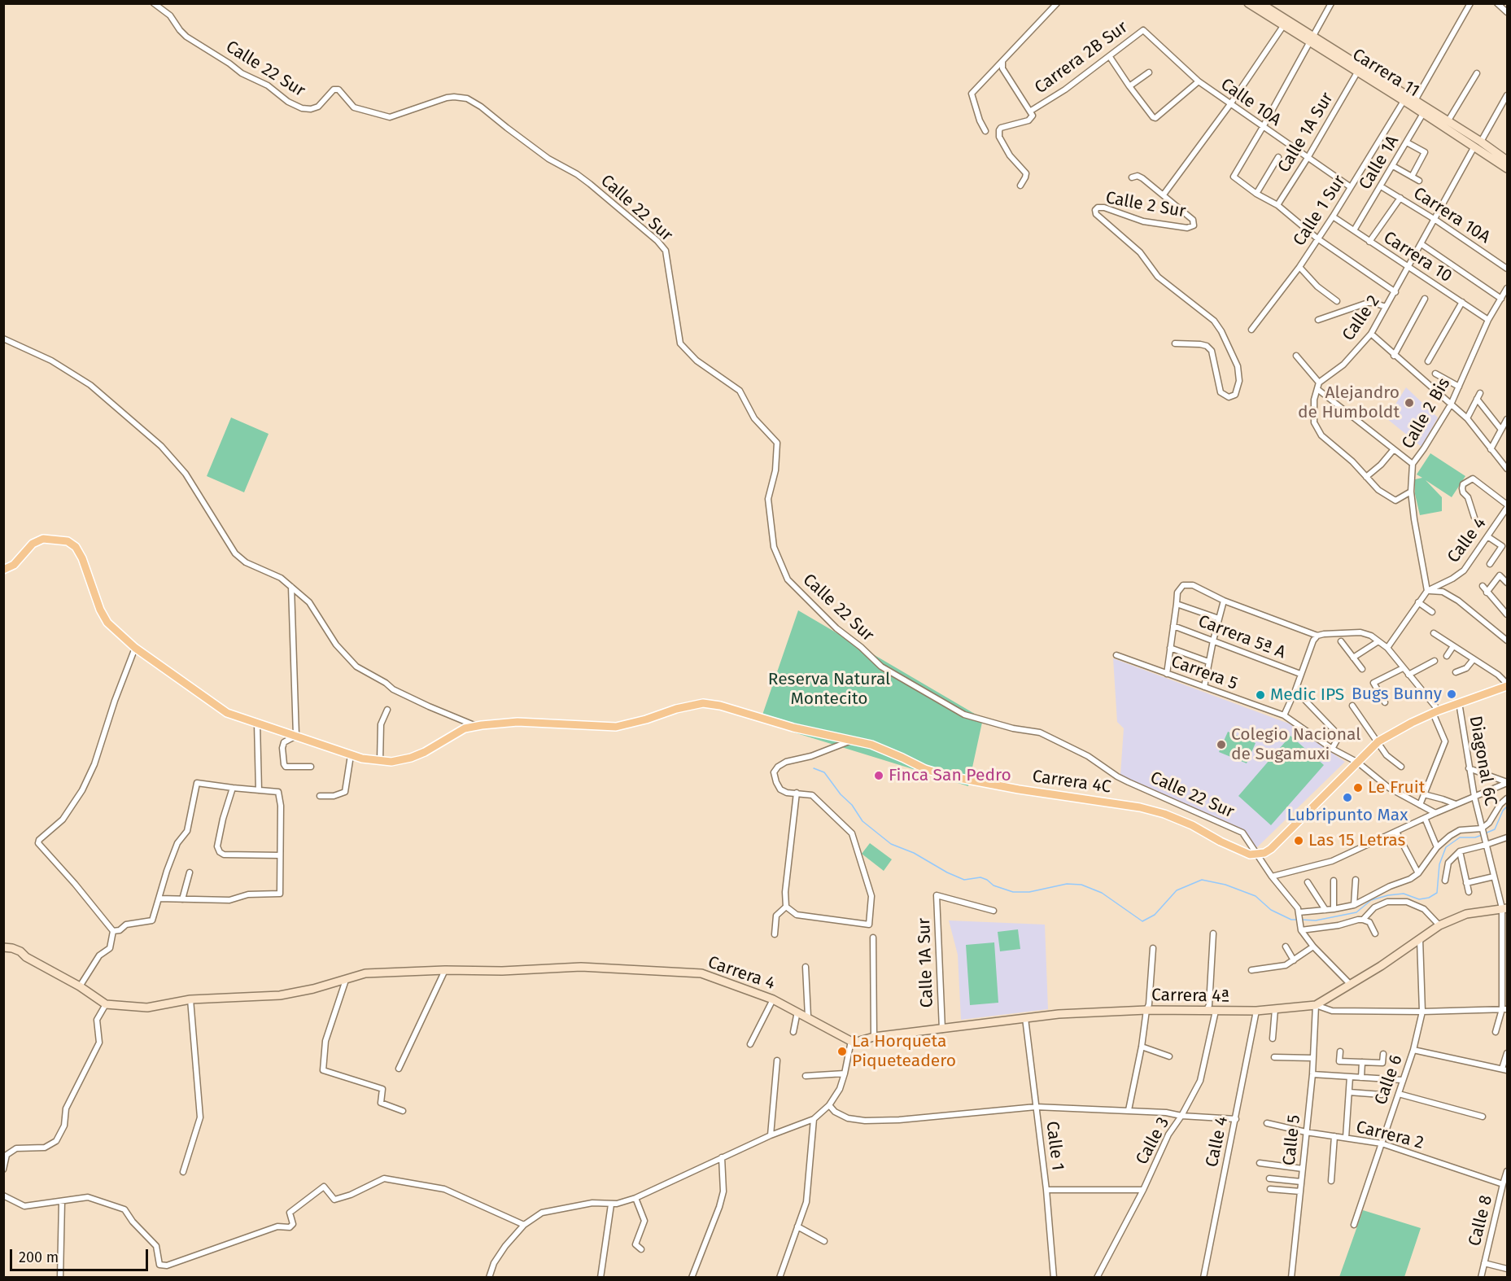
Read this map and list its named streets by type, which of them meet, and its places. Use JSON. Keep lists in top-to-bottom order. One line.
{"streets":{"main road":["Carrera 4C"],"street":["Carrera 2B Sur","Calle 22 Sur","Carrera 11","Calle 10A","Calle 1A Sur","Calle 1A","Calle 2 Sur","Calle 1 Sur","Carrera 10A","Carrera 10","Calle 2","Calle 2 Bis","Calle 4","Carrera 5ª A","Carrera 5","Diagonal 6C","Carrera 4","Carrera 4ª","Calle 6","Carrera 2","Calle 5","Calle 3","Calle 1","Calle 8"]},"crossings":[["Carrera 2B Sur","Calle 10A"],["Calle 22 Sur","Carrera 4C"],["Carrera 11","Calle 1A Sur"],["Carrera 11","Calle 1A"],["Carrera 11","Calle 2 Sur"],["Carrera 11","Calle 1 Sur"],["Carrera 11","Calle 2"],["Calle 10A","Calle 1A Sur"],["Calle 10A","Calle 2 Sur"],["Calle 10A","Calle 1 Sur"],["Calle 1A Sur","Carrera 4ª"],["Calle 1A","Carrera 10A"],["Calle 1A","Carrera 10"],["Calle 1 Sur","Carrera 10"],["Carrera 10A","Calle 2"],["Carrera 10","Calle 2"],["Carrera 10","Calle 2 Bis"],["Calle 2 Bis","Calle 4"],["Calle 4","Carrera 4ª"],["Diagonal 6C","Carrera 4ª"],["Carrera 4","Carrera 4ª"],["Carrera 4ª","Calle 6"],["Carrera 4ª","Calle 5"],["Carrera 4ª","Calle 3"],["Carrera 4ª","Calle 1"],["Calle 6","Carrera 2"],["Carrera 2","Calle 5"],["Carrera 2","Calle 8"]],"parks":["Reserva Natural Montecito"],"places":["Alejandro de Humboldt","Bugs Bunny","Medic IPS","Colegio Nacional de Sugamuxi","Finca San Pedro","Le Fruit","Lubripunto Max","Las 15 Letras","La Horqueta Piqueteadero"],"scale_bar":"200 m"}
